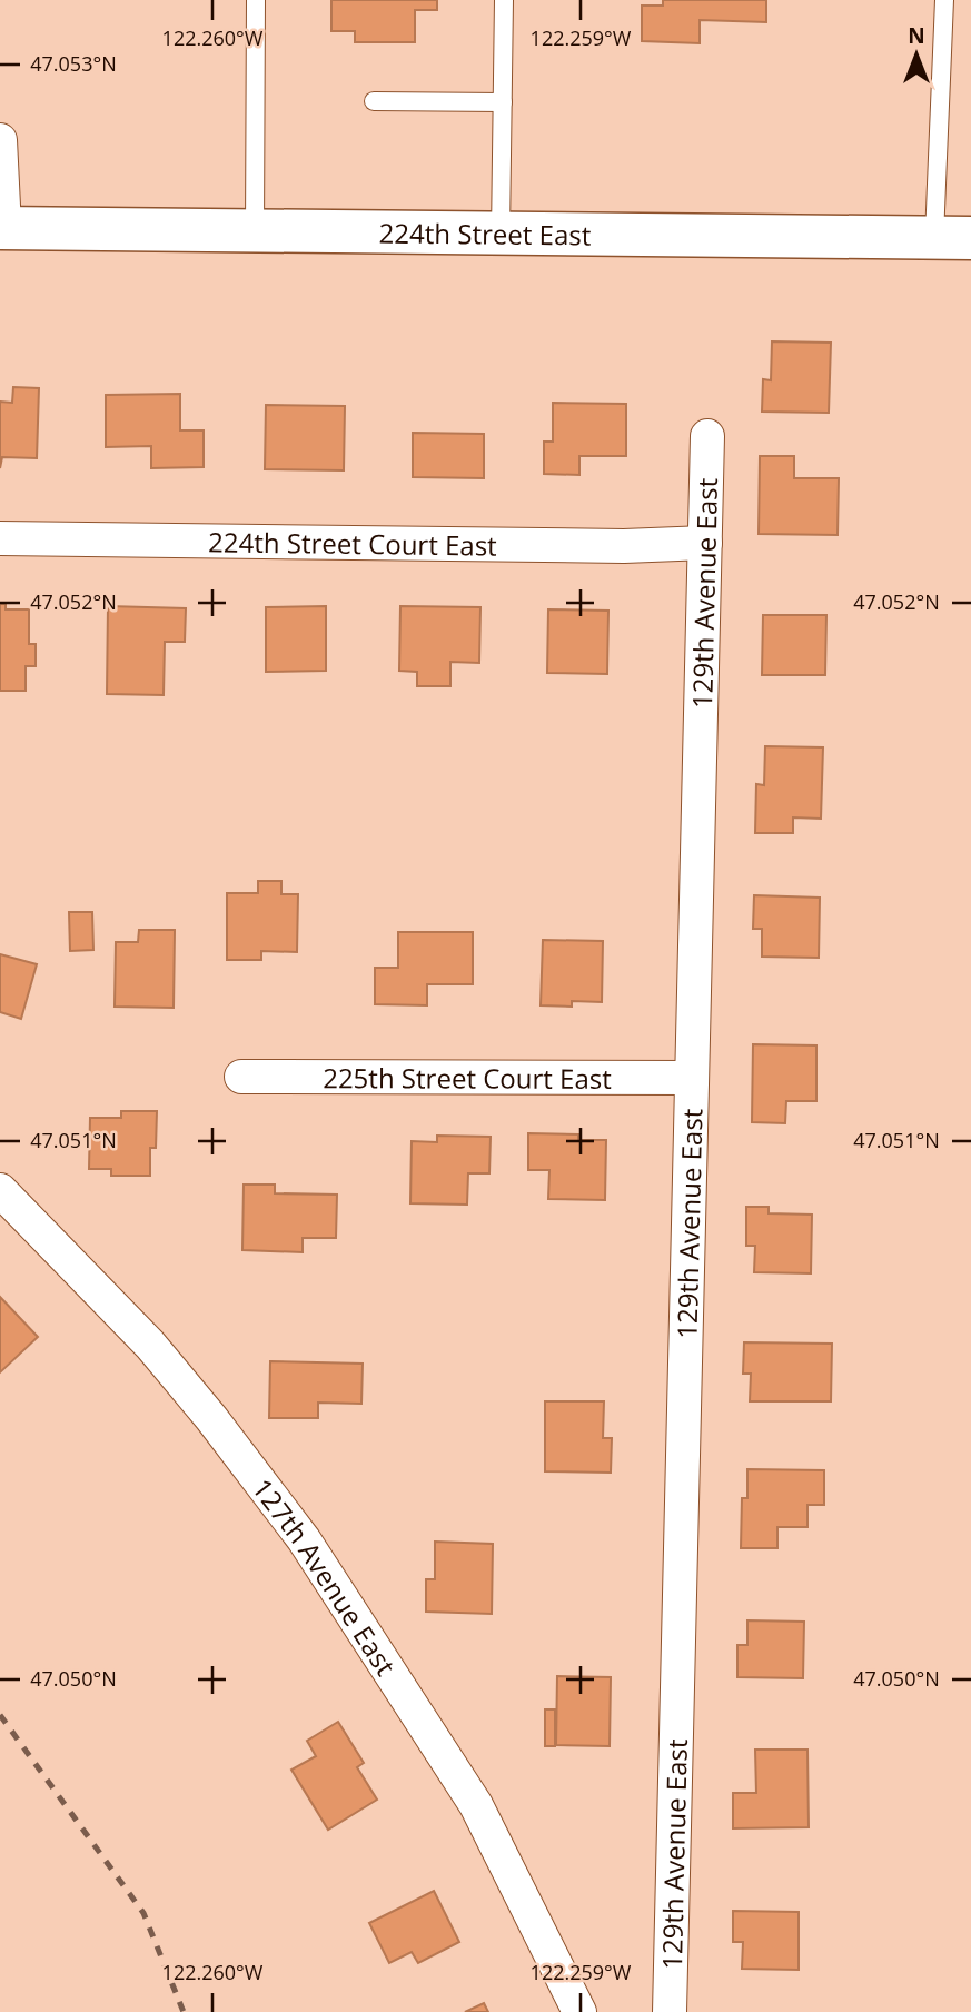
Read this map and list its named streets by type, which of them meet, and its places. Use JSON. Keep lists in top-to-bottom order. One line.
{"streets":{"main road":["224th Street East"],"street":["224th Street Court East","129th Avenue East","225th Street Court East","127th Avenue East"]},"crossings":[["224th Street Court East","129th Avenue East"],["129th Avenue East","225th Street Court East"]],"north":"top","coordinates":["122.260°W","122.259°W","47.053°N","47.052°N","47.051°N","47.050°N"]}
